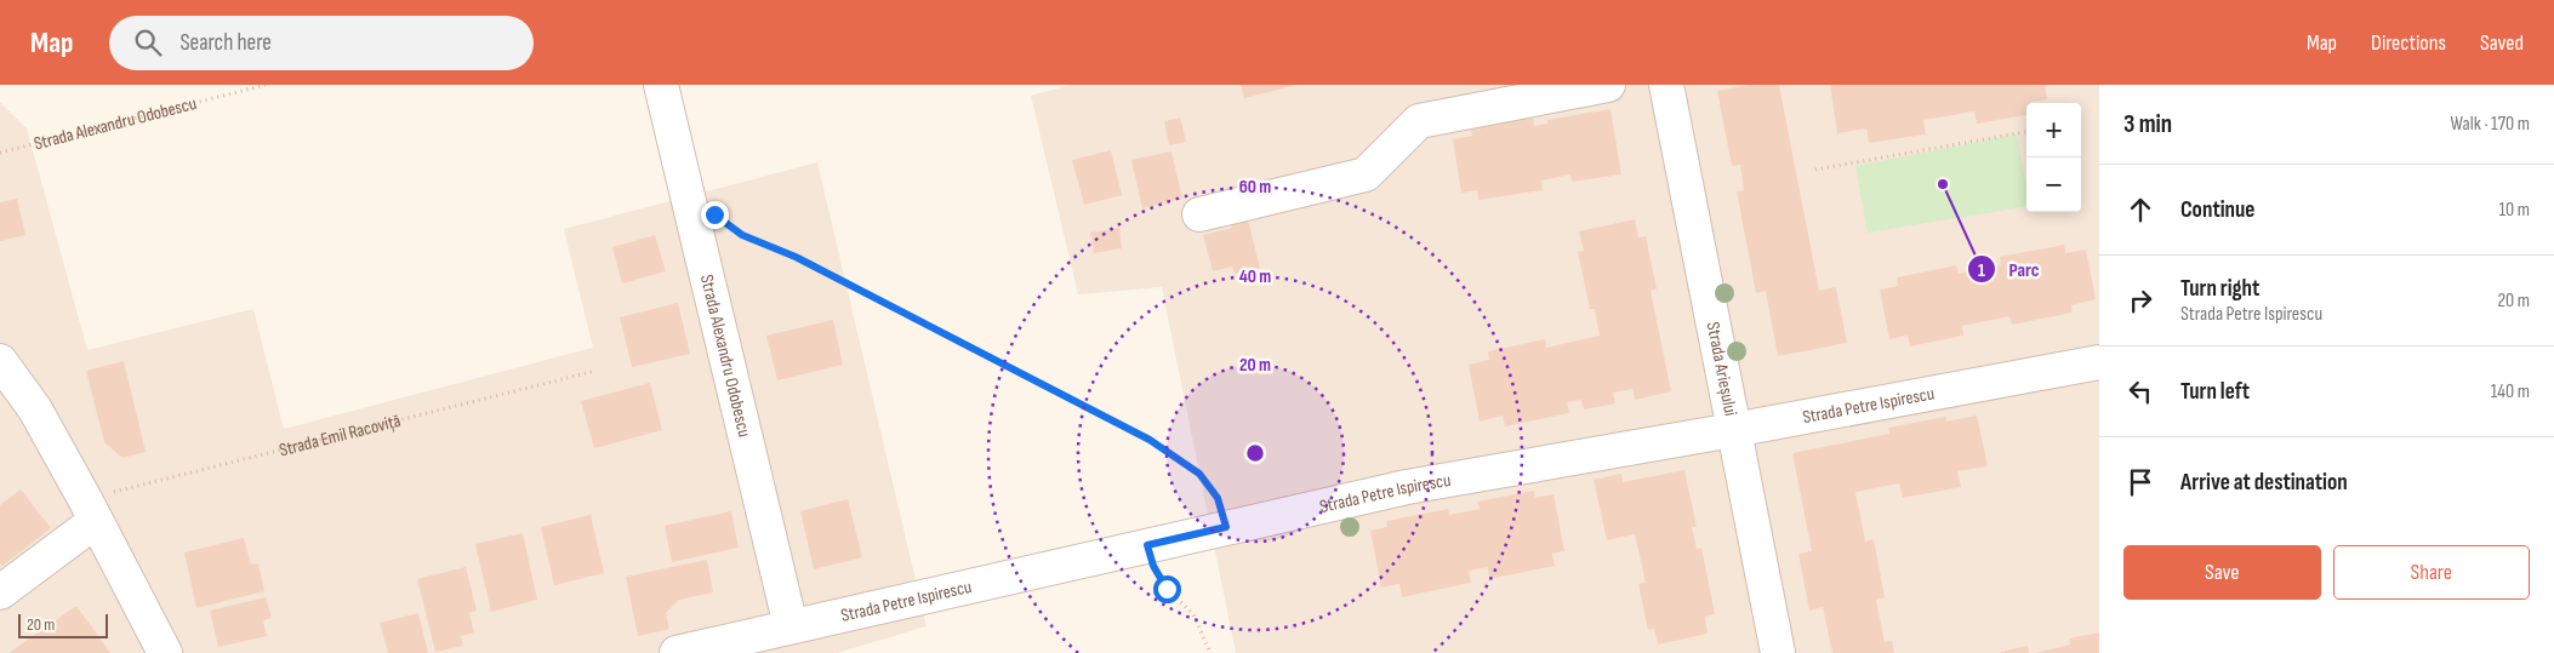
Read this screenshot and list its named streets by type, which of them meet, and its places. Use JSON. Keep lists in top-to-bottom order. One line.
{"streets":{"street":["Strada Alexandru Odobescu","Strada Arieșului","Strada Petre Ispirescu"],"path":["Strada Emil Racoviță"]},"crossings":[["Strada Alexandru Odobescu","Strada Petre Ispirescu"],["Strada Arieșului","Strada Petre Ispirescu"]],"places":["Parc"],"scale_bar":"20 m","page":{"header":"Map","search":"Search here","nav":["Map","Directions","Saved"],"heading":["3 min","Walk · 170 m"],"map_buttons":["+","−"],"list":[["Continue","10 m"],["Turn right","Strada Petre Ispirescu","20 m"],["Turn left","140 m"],"Arrive at destination"],"buttons":["Save","Share"],"scale":"20 m"},"rings":["60 m","40 m","20 m"]}
